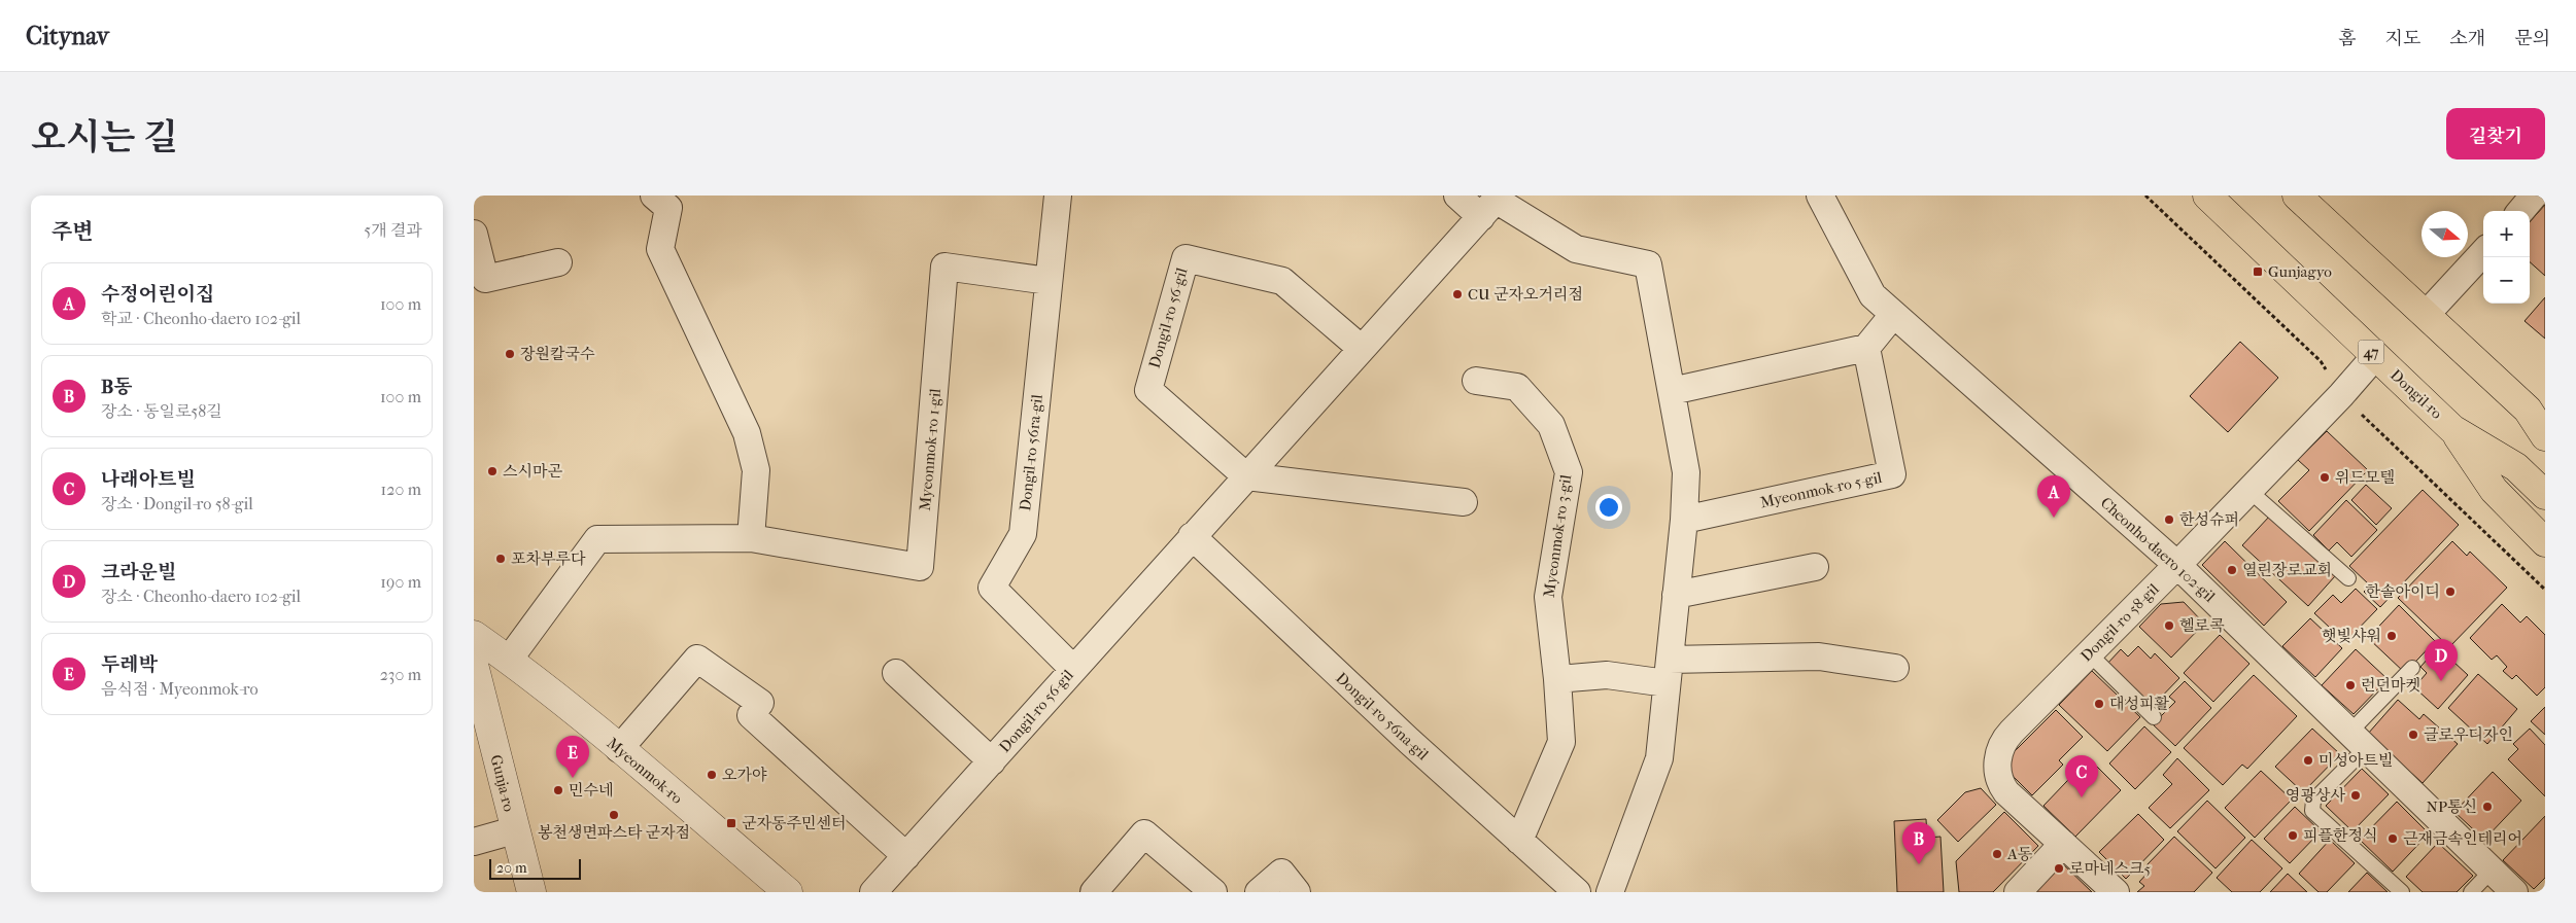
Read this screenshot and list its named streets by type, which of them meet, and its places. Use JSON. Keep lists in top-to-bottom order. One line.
{"streets":{"main road":["47","Dongil-ro"],"street":["Dongil-ro 56-gil","Myeonmok-ro 1-gil","Dongil-ro 56ra-gil","Myeonmok-ro 5-gil","Myeonmok-ro 3-gil","Cheonho-daero 102-gil","Dongil-ro 58-gil","Dongil-ro 56na-gil","Myeonmok-ro","Gunja-ro"]},"crossings":[["Dongil-ro 56-gil","Dongil-ro 56ra-gil"],["Dongil-ro 56-gil","Dongil-ro 56na-gil"],["Dongil-ro","Dongil-ro 58-gil"],["Myeonmok-ro 1-gil","Dongil-ro 56ra-gil"],["Myeonmok-ro 1-gil","Myeonmok-ro"],["Myeonmok-ro 3-gil","Dongil-ro 56na-gil"],["Cheonho-daero 102-gil","Dongil-ro 58-gil"]],"places":{"transit":["Gunjagyo","군자동주민센터"],"other":["CU 군자오거리점","장원칼국수","스시마곤","위드모텔","한성슈퍼","포차부루다","열린장로교회","한솔아이디","헬로콕","햇빛샤워","런던마켓","대성피활","글로우디자인","미성아트빌","오가야","민수네","영광상사","NP통신","봉천생면파스타 군자점","피플한정식","근재금속인테리어","A동","로마네스크5"]},"scale_bar":"20 m","north":"right","page":{"header":"Citynav","nav":["홈","지도","소개","문의"],"title":"오시는 길","buttons":"길찾기","heading":["주변","5개 결과"],"map_buttons":["+","−"],"list":[{"mark":"A","name":"수정어린이집","note":"학교 · Cheonho-daero 102-gil","value":"100 m"},{"mark":"B","name":"B동","note":"장소 · 동일로58길","value":"100 m"},{"mark":"C","name":"나래아트빌","note":"장소 · Dongil-ro 58-gil","value":"120 m"},{"mark":"D","name":"크라운빌","note":"장소 · Cheonho-daero 102-gil","value":"190 m"},{"mark":"E","name":"두레박","note":"음식점 · Myeonmok-ro","value":"230 m"}],"pins":["A","D","E","C","B"],"scale":"20 m"}}
